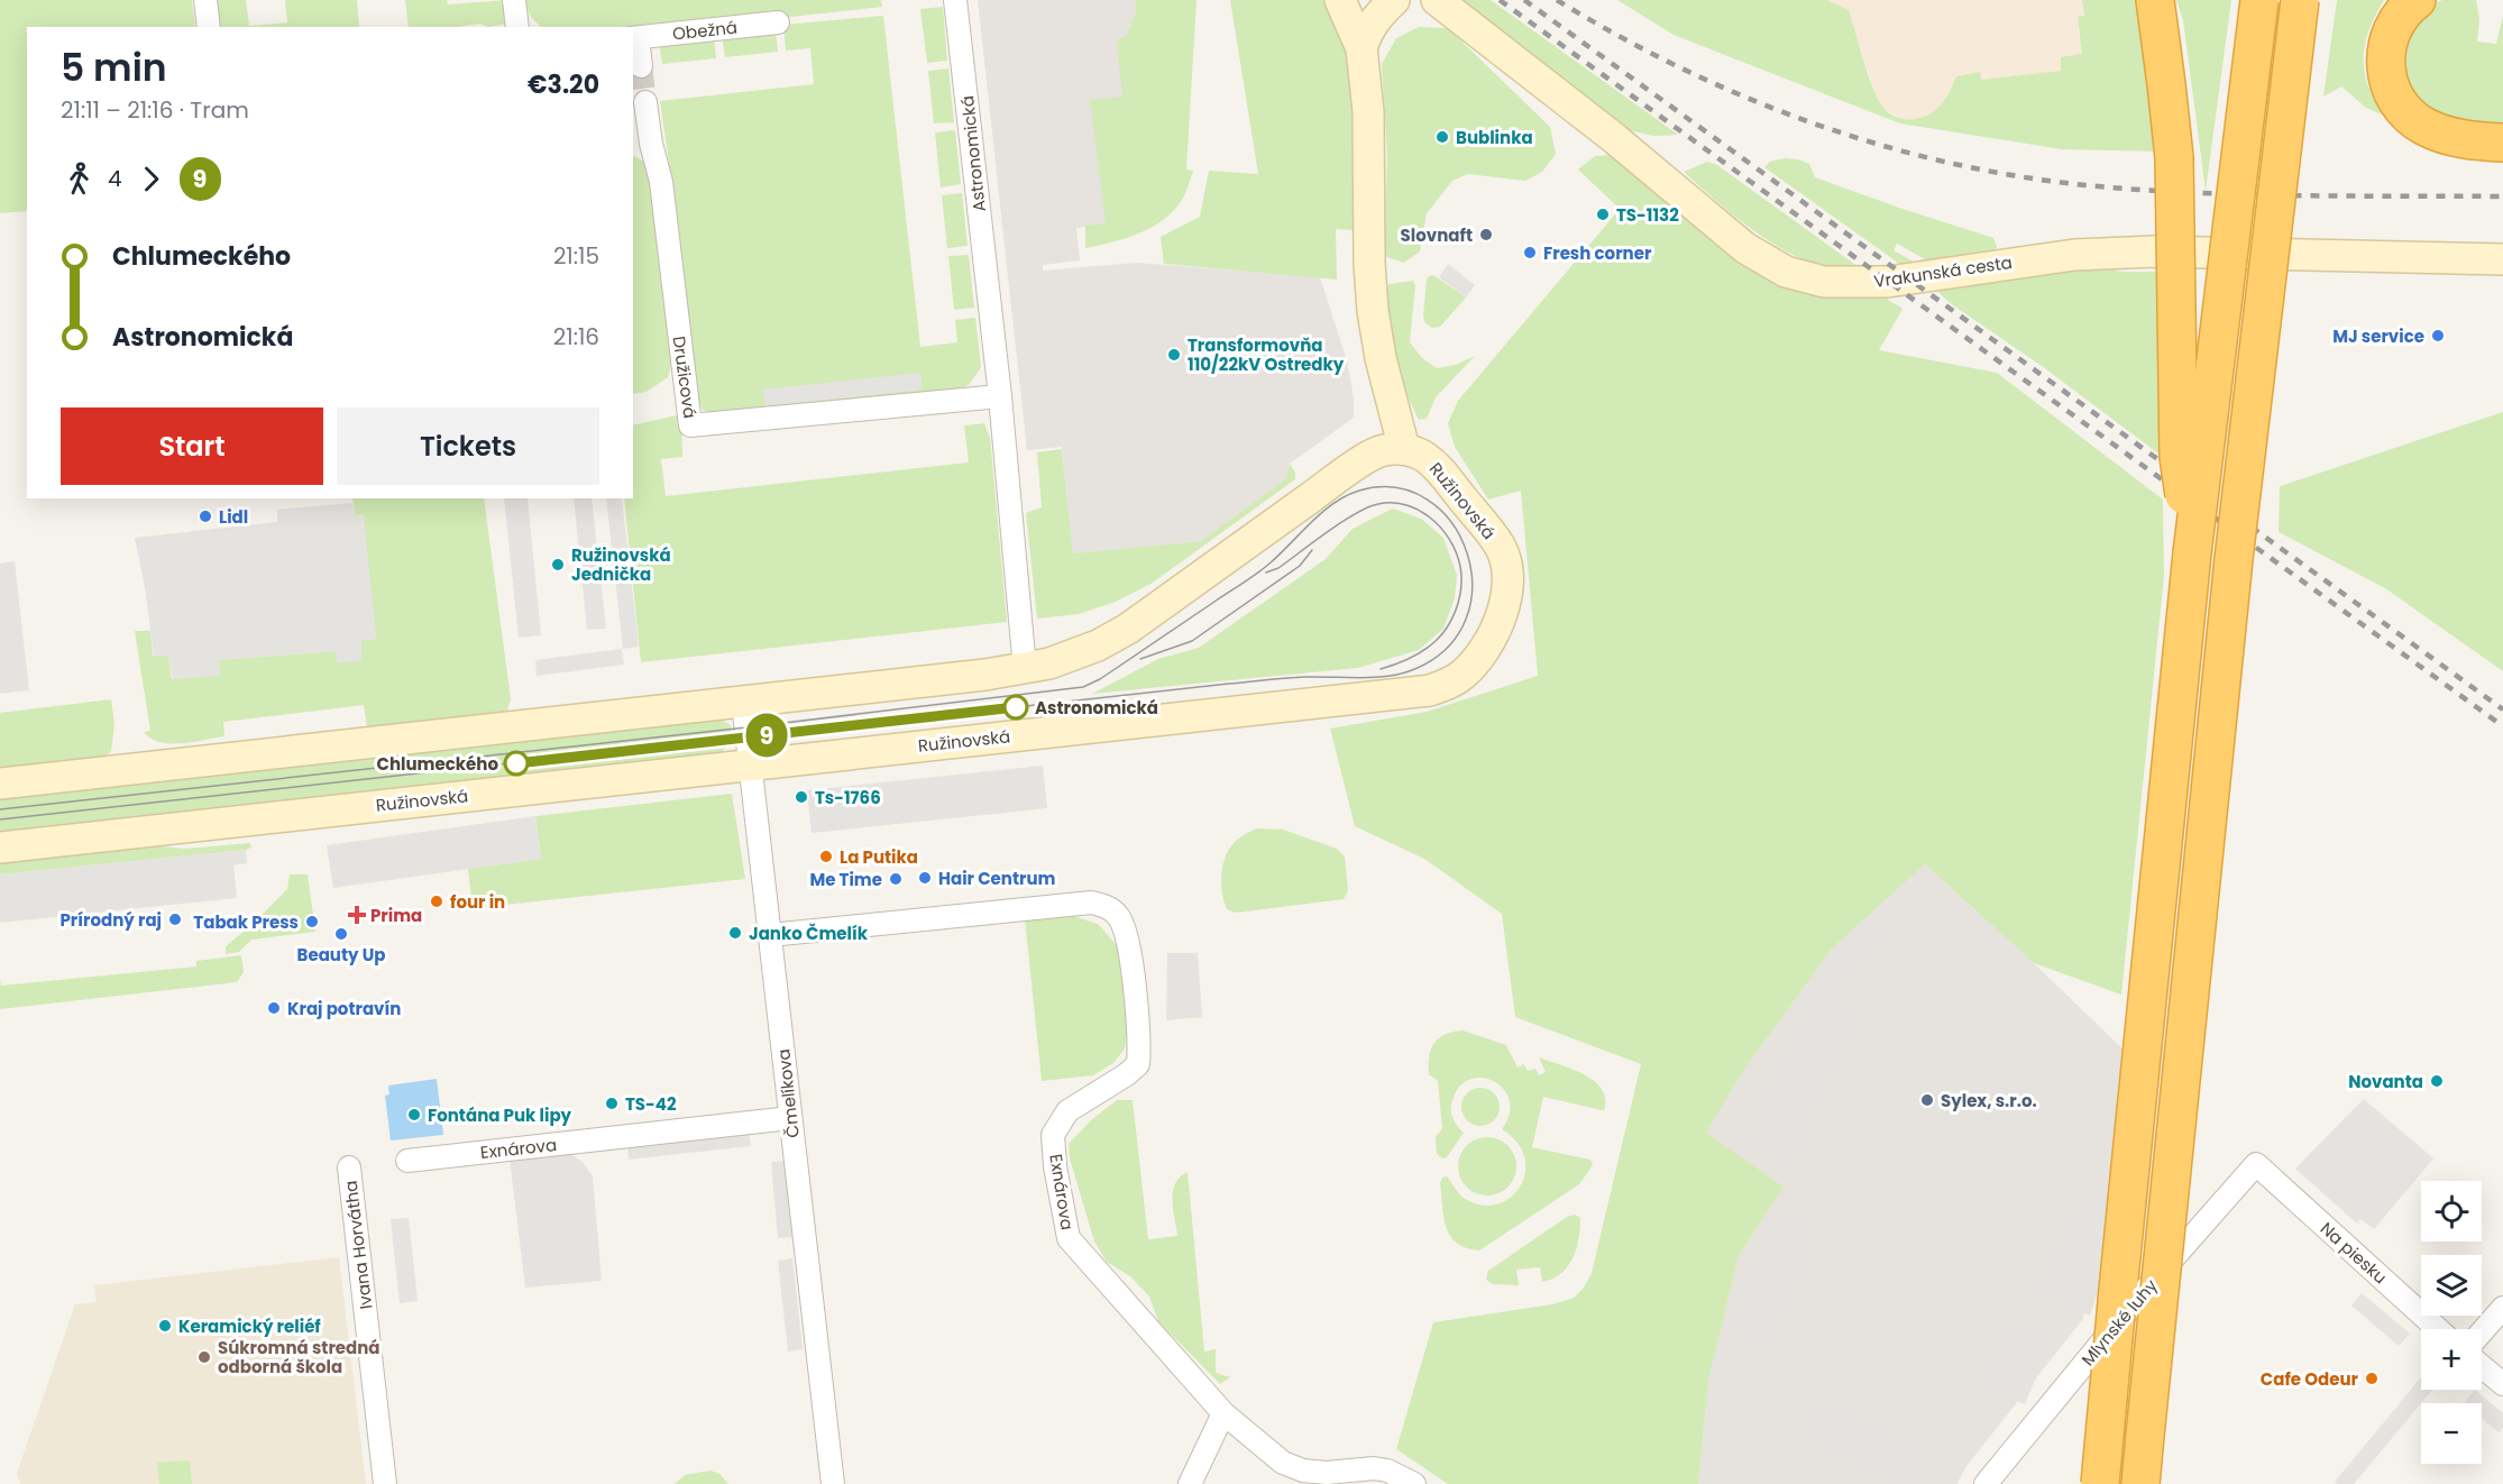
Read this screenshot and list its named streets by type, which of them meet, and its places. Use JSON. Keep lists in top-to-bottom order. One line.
{"streets":{"street":["Obežná","Astronomická","Vrakunská cesta","Družicová","Ružinovská","Čmelíkova","Exnárova","Ivana Horvátha","Na piesku","Mlynské luhy"]},"crossings":[["Astronomická","Družicová"],["Ružinovská","Čmelíkova"],["Čmelíkova","Exnárova"],["Na piesku","Mlynské luhy"]],"places":{"other":["Bublinka","TS-1132","Slovnaft","Fresh corner","MJ service","Transformovňa 110/22kV Ostredky","Lidl","Ružinovská Jednička","Astronomická","Chlumeckého","Ts-1766","La Putika","Hair Centrum","Me Time","four in","Prírodný raj","Tabak Press","Janko Čmelík","Beauty Up","Kraj potravín","Novanta","Sylex, s.r.o.","TS-42","Fontána Puk lipy","Keramický reliéf","Súkromná stredná odborná škola","Cafe Odeur"],"health":["Prima"]},"lines":["tram line 9"],"page":{"on_map":"9","heading":["5 min","21:11 – 21:16 · Tram","€3.20"],"legs":["4","9"],"list":[{"name":"Chlumeckého","value":"21:15"},{"name":"Astronomická","value":"21:16"}],"buttons":["Start","Tickets"],"map_buttons":["+","−"]}}
